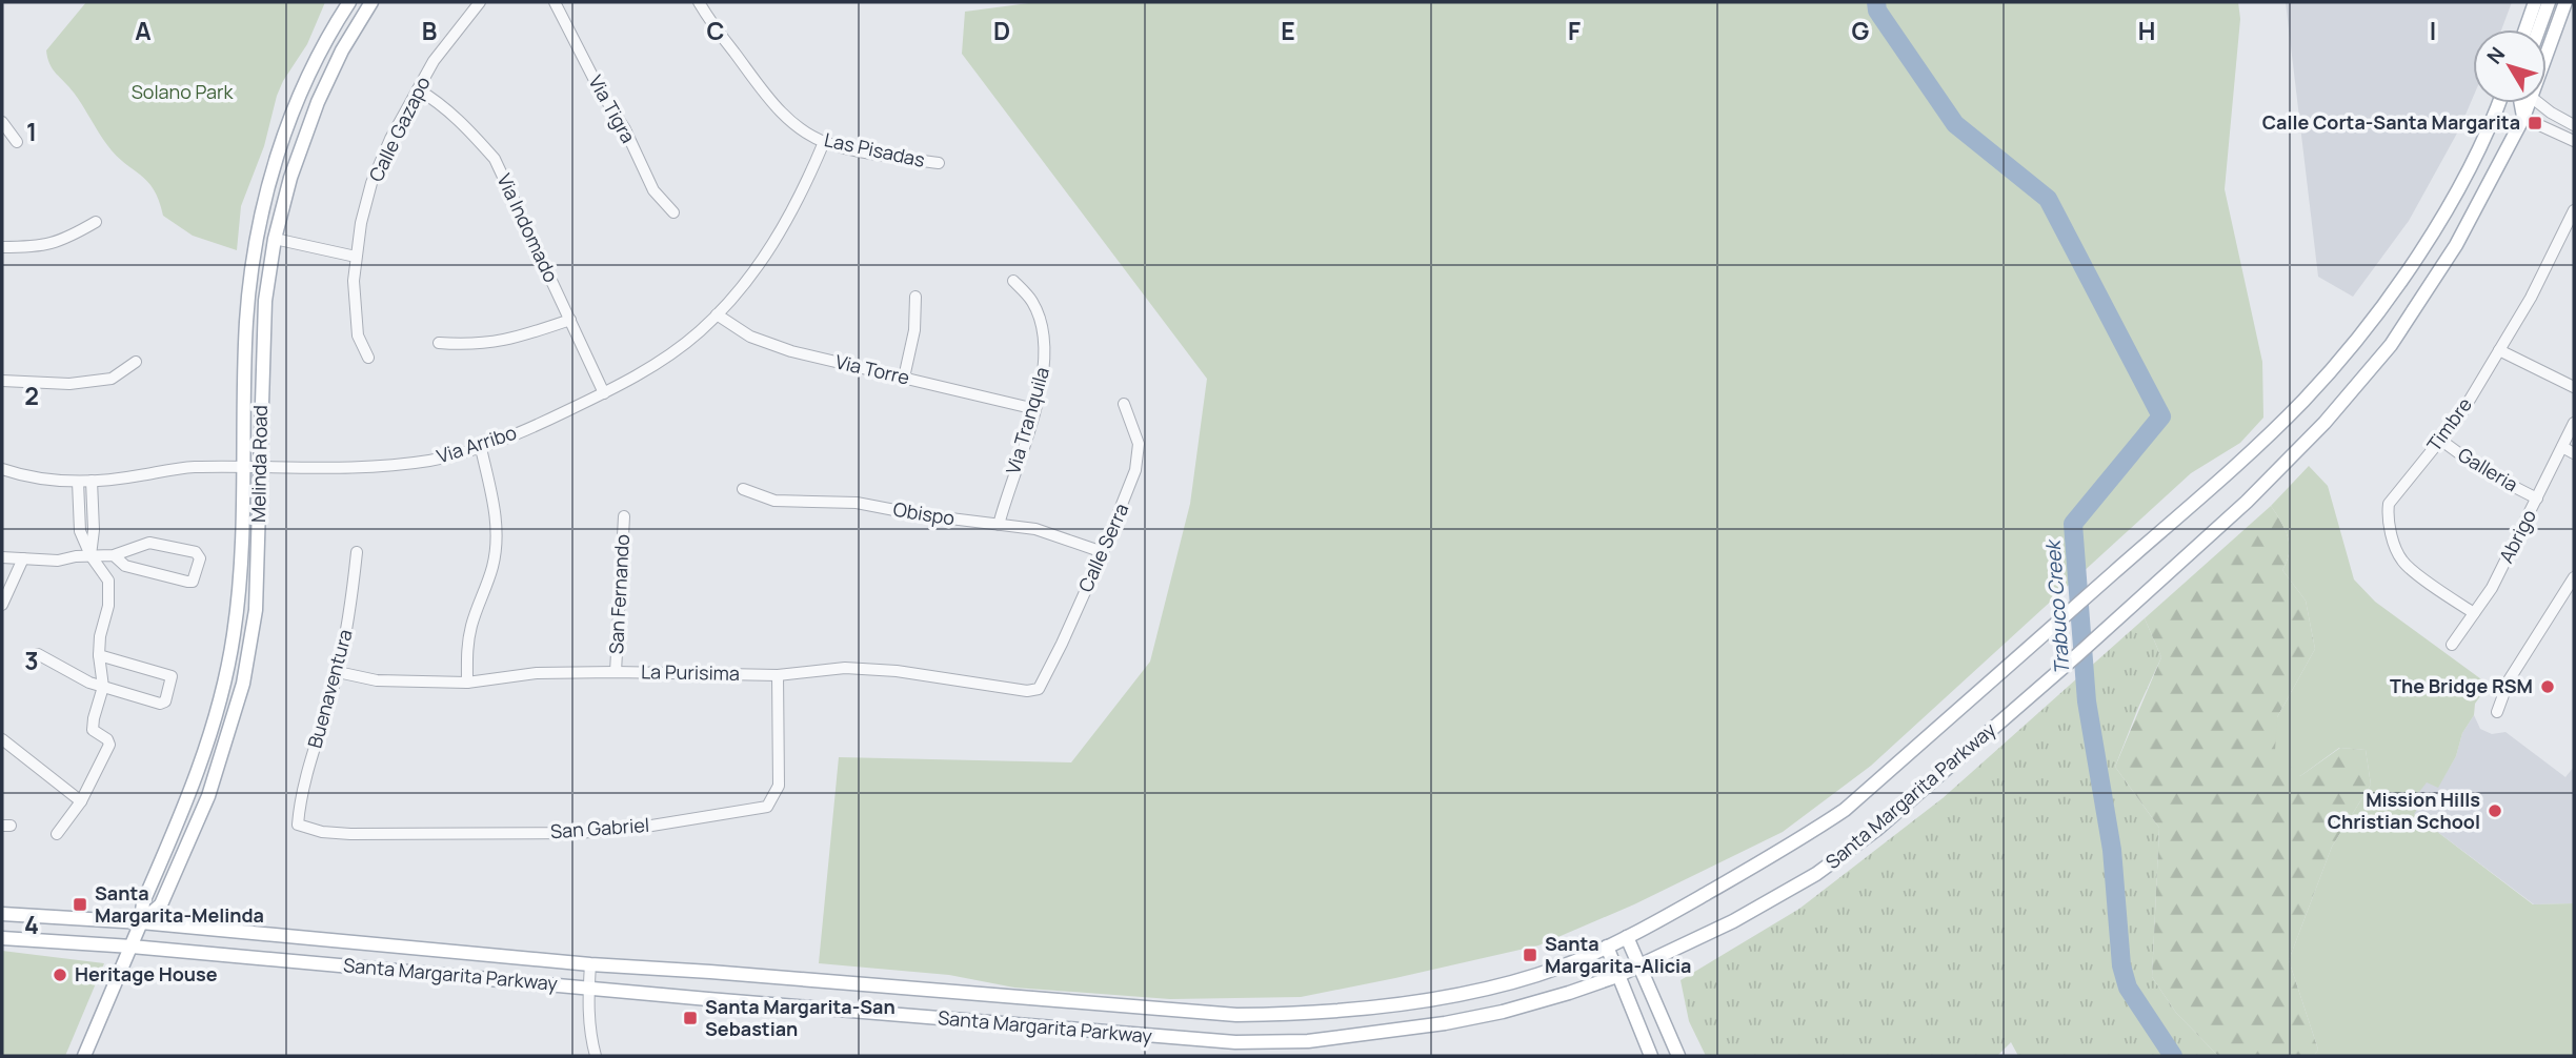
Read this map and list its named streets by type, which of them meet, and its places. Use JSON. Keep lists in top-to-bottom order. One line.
{"streets":{"main road":["Melinda Road","Santa Margarita Parkway"],"street":["Via Tigra","Calle Gazapo","Las Pisadas","Via Indomado","Via Torre","Via Tranquila","Timbre","Via Arribo","Galleria","Obispo","Abrigo","Calle Serra","San Fernando","La Purisima","Buenaventura","San Gabriel"]},"crossings":[["Calle Gazapo","Via Indomado"],["Las Pisadas","Via Arribo"],["Via Indomado","Via Arribo"],["Via Torre","Via Tranquila"],["Via Torre","Via Arribo"],["Via Tranquila","Obispo"],["Timbre","Galleria"],["Timbre","Abrigo"],["Via Arribo","Melinda Road"],["Melinda Road","Santa Margarita Parkway"],["Galleria","Abrigo"],["Obispo","Calle Serra"],["Calle Serra","La Purisima"],["San Fernando","La Purisima"],["La Purisima","Buenaventura"],["La Purisima","San Gabriel"],["Buenaventura","San Gabriel"]],"water":["Trabuco Creek"],"parks":["Solano Park"],"places":{"transit":["Calle Corta-Santa Margarita","Santa Margarita-Melinda","Santa Margarita-Alicia","Santa Margarita-San Sebastian"],"other":["The Bridge RSM","Mission Hills Christian School","Heritage House"]},"north":"top left","grid":{"columns":["A","B","C","D","E","F","G","H","I"],"rows":["1","2","3","4"]}}
